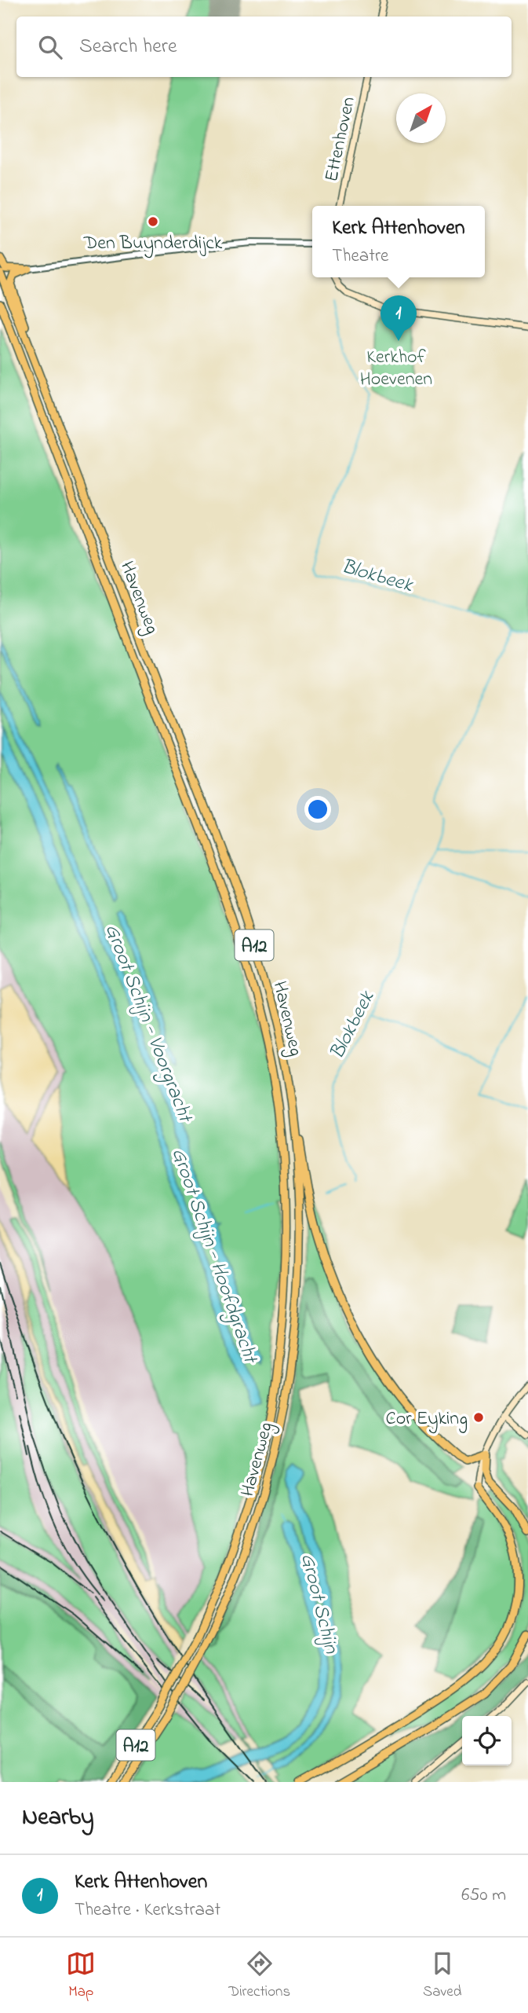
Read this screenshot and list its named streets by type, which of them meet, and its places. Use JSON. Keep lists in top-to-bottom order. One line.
{"streets":{"highway":["Havenweg","A12"],"main road":["Ettenhoven"]},"water":["Blokbeek","Groot Schijn - Voorgracht","Groot Schijn - Hoofdgracht","Groot Schijn"],"parks":["Kerkhof Hoevenen"],"places":["Den Buynderdijck","Cor Eyking"],"north":"top right","page":{"search":"Search here","popup":["Kerk Attenhoven","Theatre"],"pins":"1","heading":"Nearby","list":[{"mark":"1","name":"Kerk Attenhoven","note":"Theatre · Kerkstraat","value":"650 m"}],"nav":["Map","Directions","Saved"]}}
